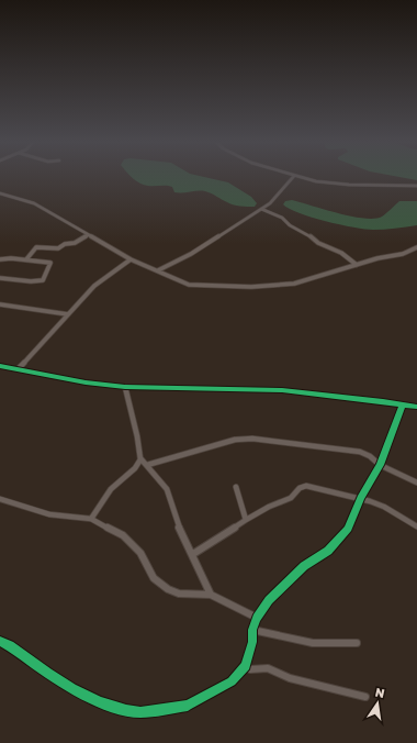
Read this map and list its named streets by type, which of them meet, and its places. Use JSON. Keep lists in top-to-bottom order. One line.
{"north":"top"}
